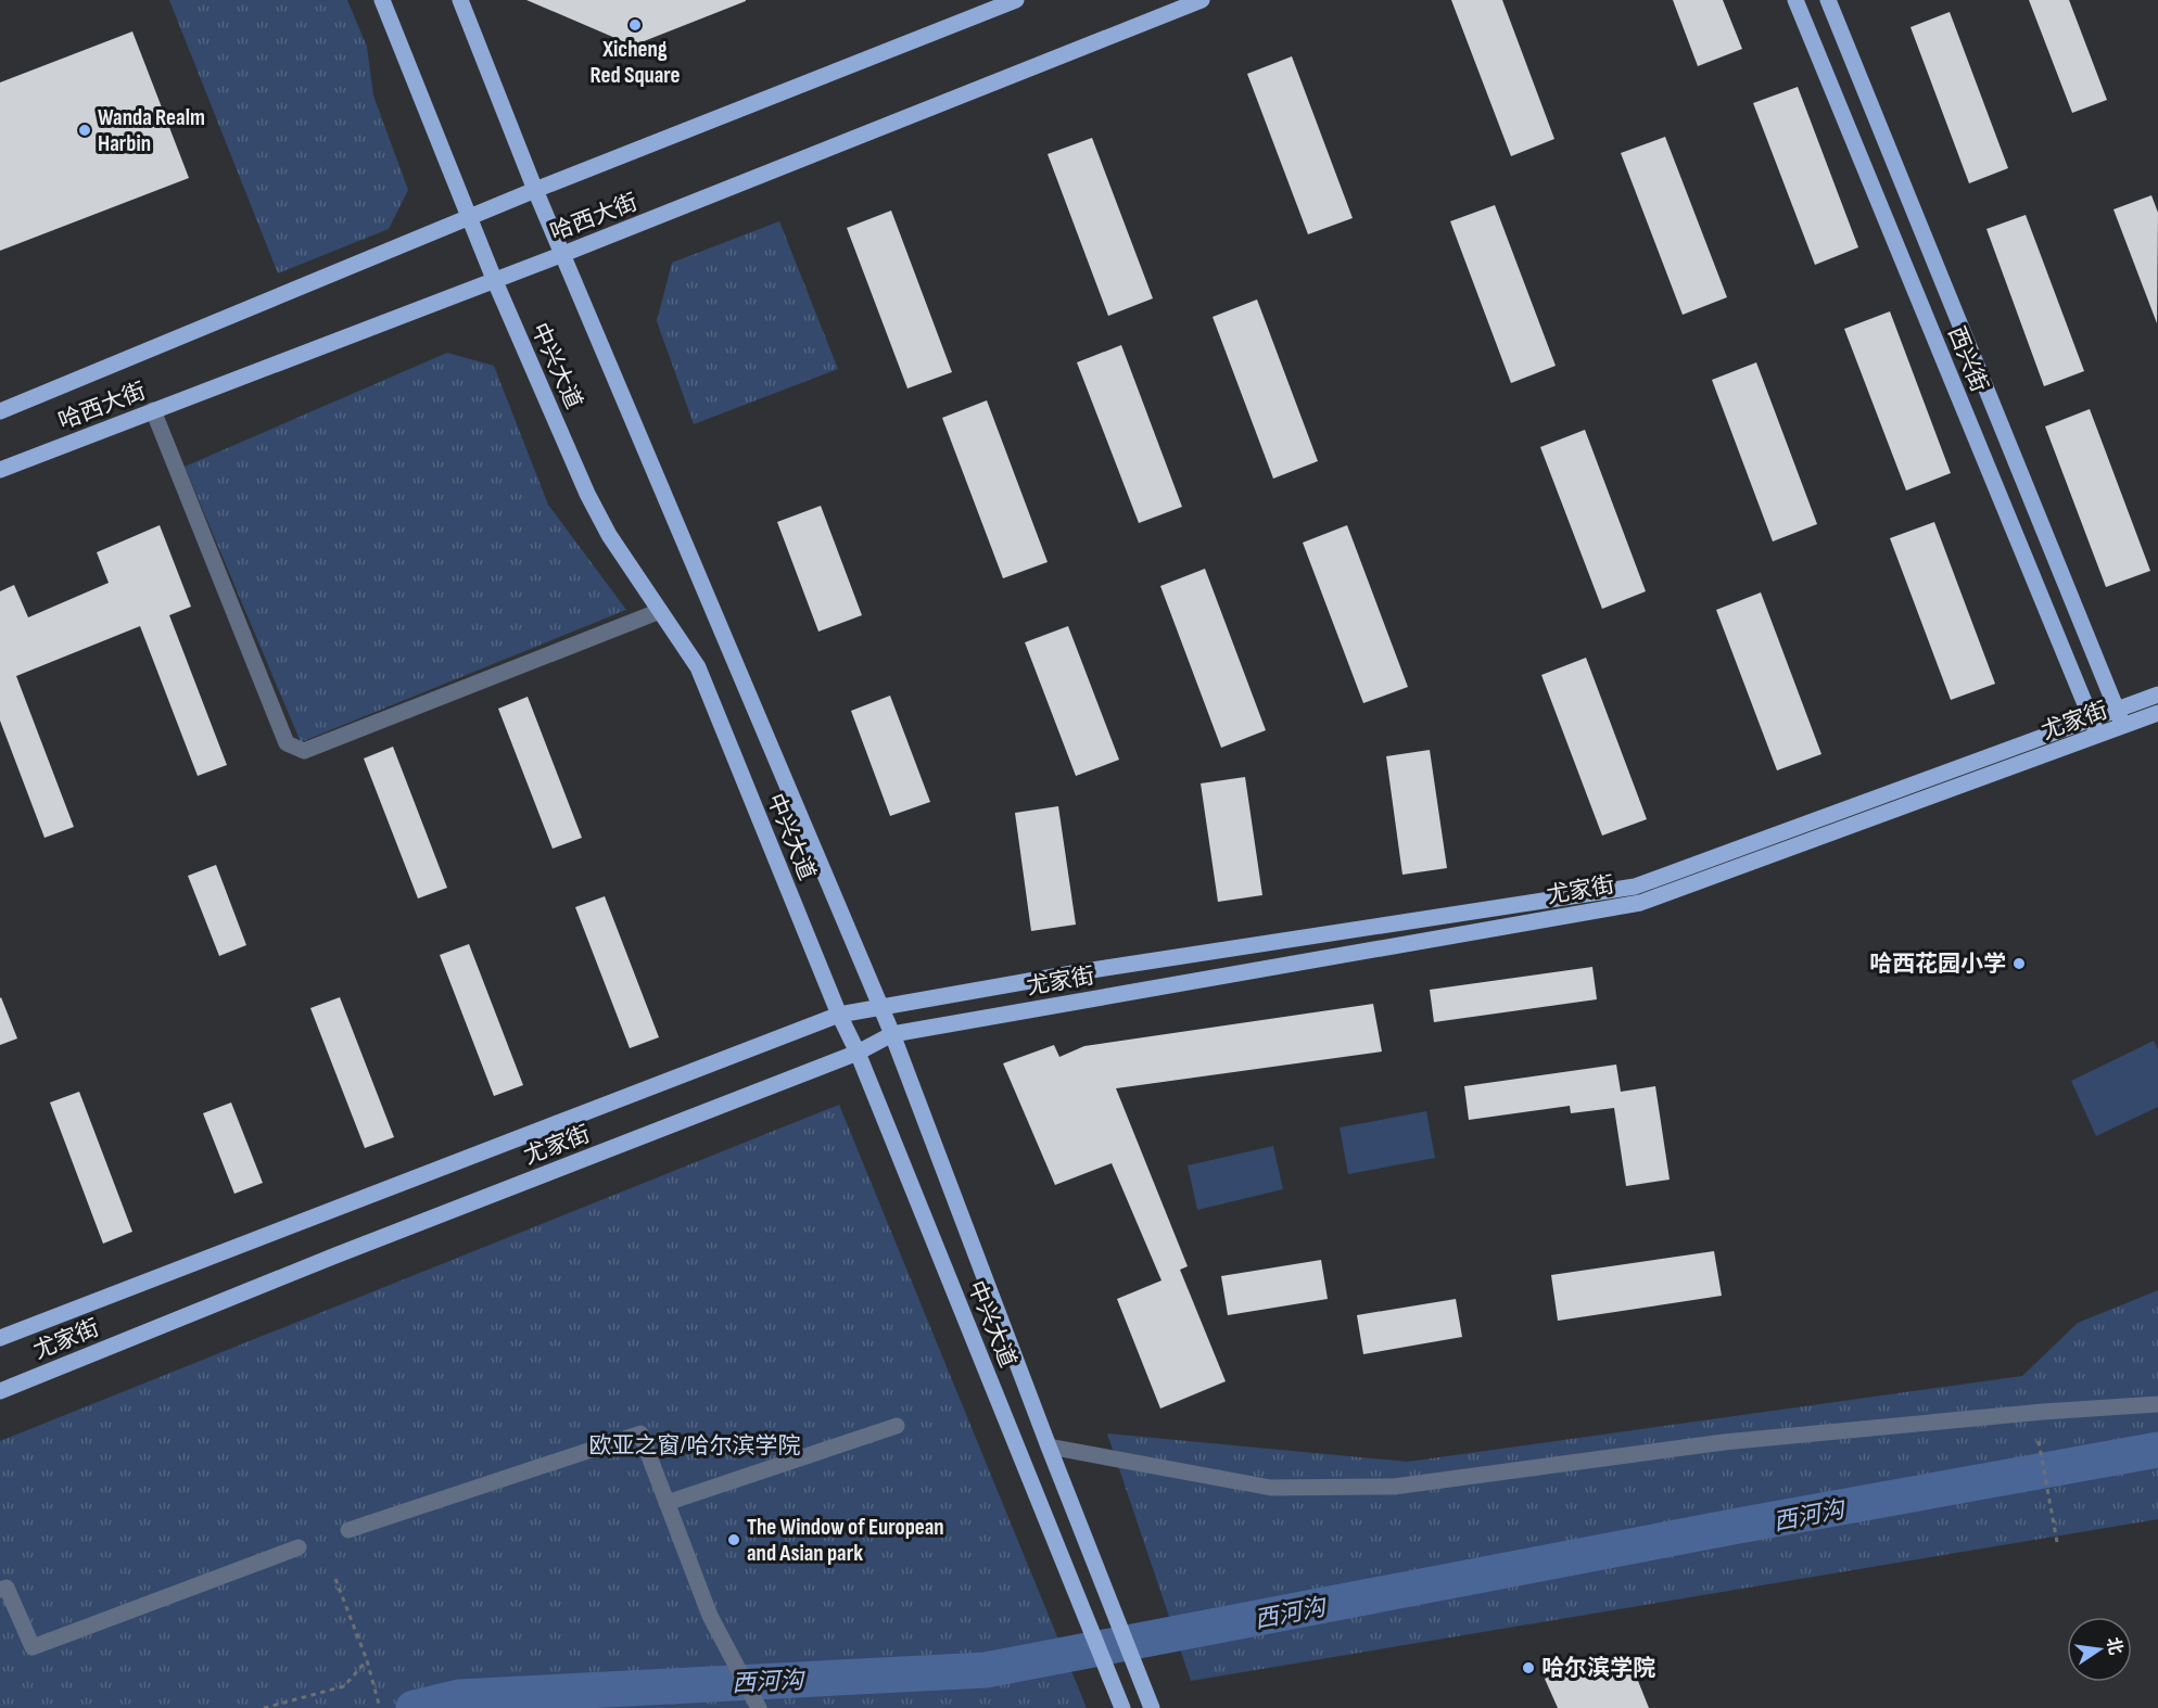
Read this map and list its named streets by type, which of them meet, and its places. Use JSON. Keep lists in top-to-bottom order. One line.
{"streets":{"main road":["哈西大街","西兴街","中兴大道","尤家街"]},"crossings":[["哈西大街","中兴大道"],["西兴街","尤家街"],["中兴大道","尤家街"]],"water":["西河沟"],"parks":["欧亚之窗/哈尔滨学院"],"places":["Xicheng Red Square","Wanda Realm Harbin","哈西花园小学","The Window of European and Asian park","哈尔滨学院"],"north":"right"}
